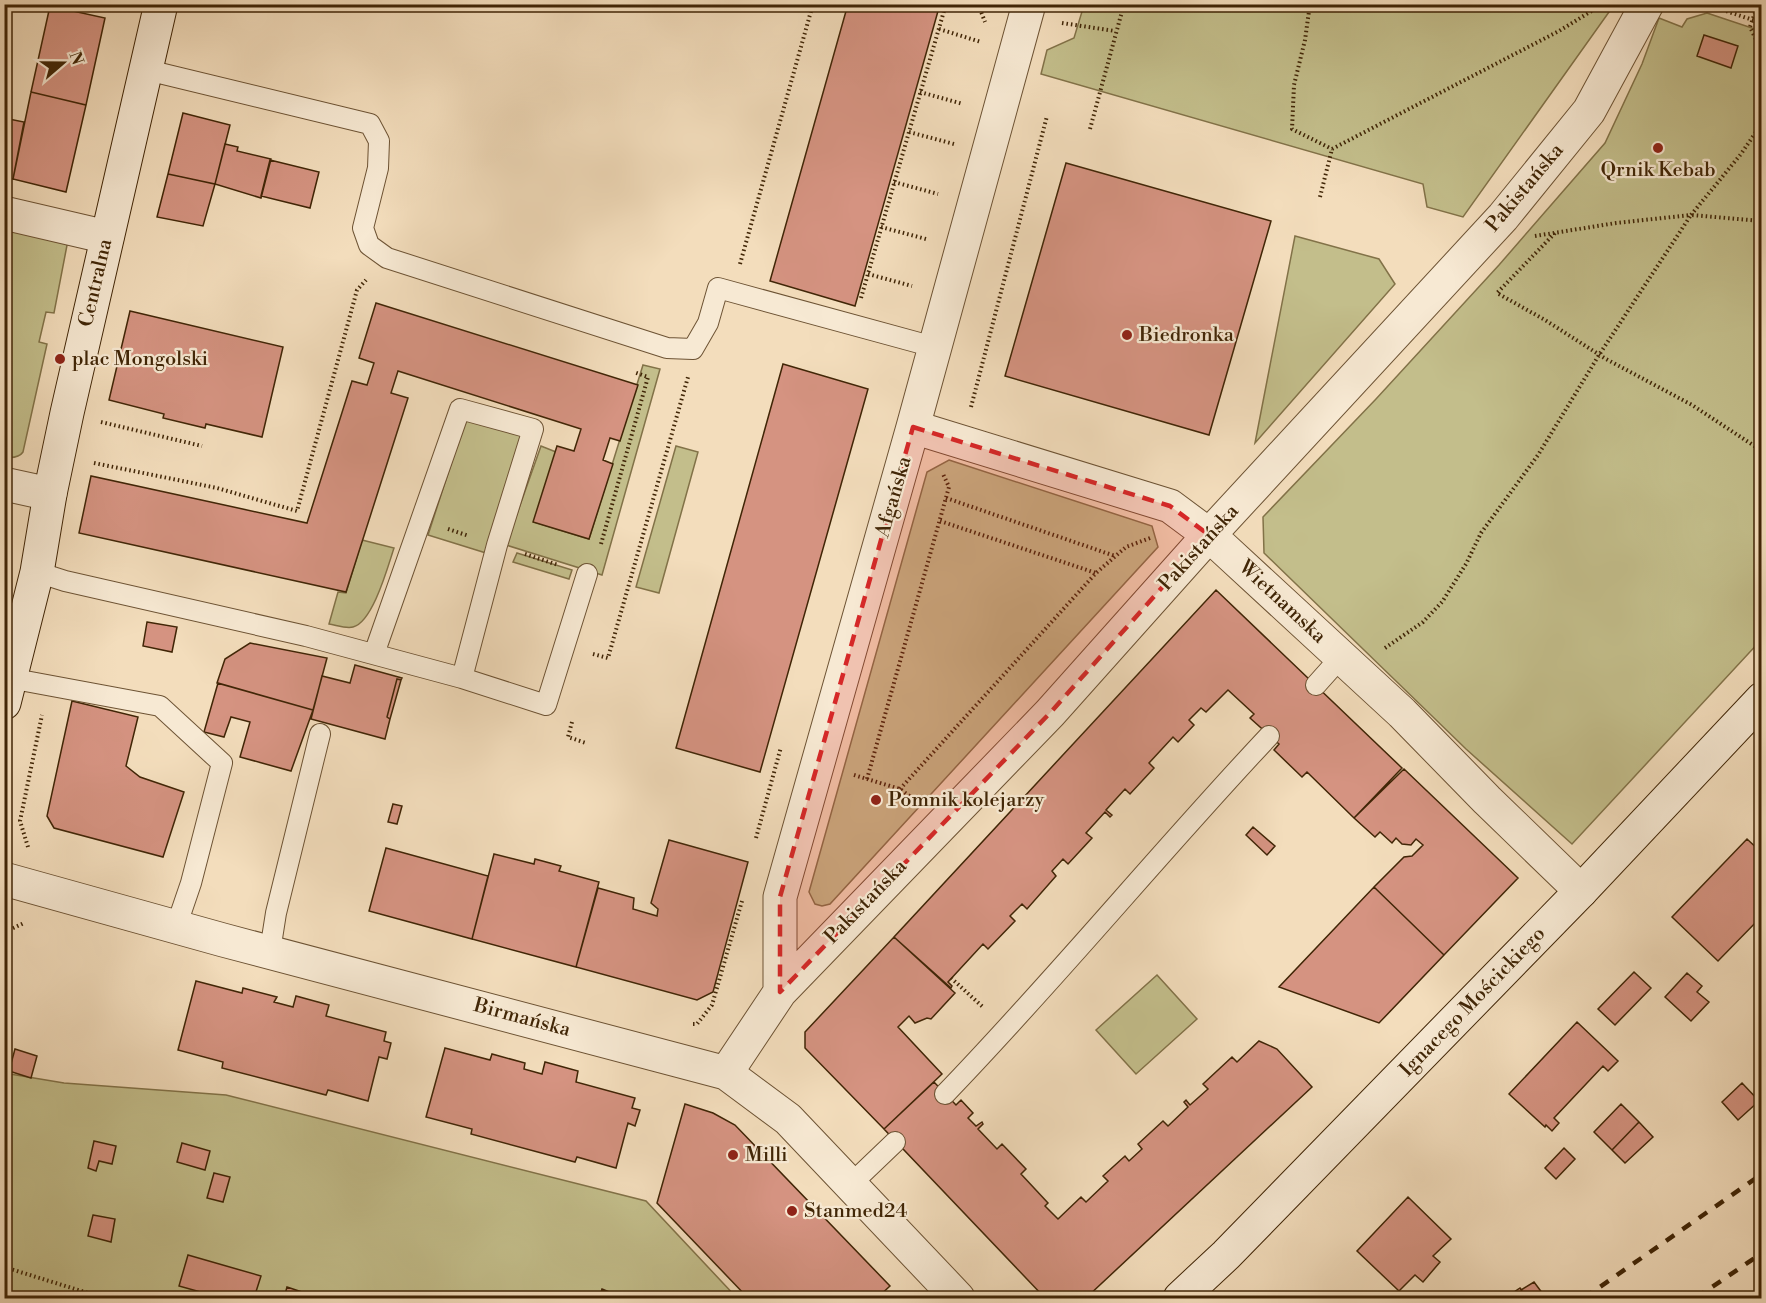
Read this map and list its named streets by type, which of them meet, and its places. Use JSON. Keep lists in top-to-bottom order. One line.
{"streets":{"street":["Pakistańska","Centralna","Afgańska","Wietnamska","Ignacego Mościckiego","Birmańska"]},"crossings":[["Pakistańska","Afgańska"],["Pakistańska","Wietnamska"],["Pakistańska","Birmańska"],["Afgańska","Wietnamska"],["Wietnamska","Ignacego Mościckiego"]],"places":["Qrnik Kebab","Biedronka","plac Mongolski","Pomnik kolejarzy","Milli","Stanmed24"],"north":"right"}
